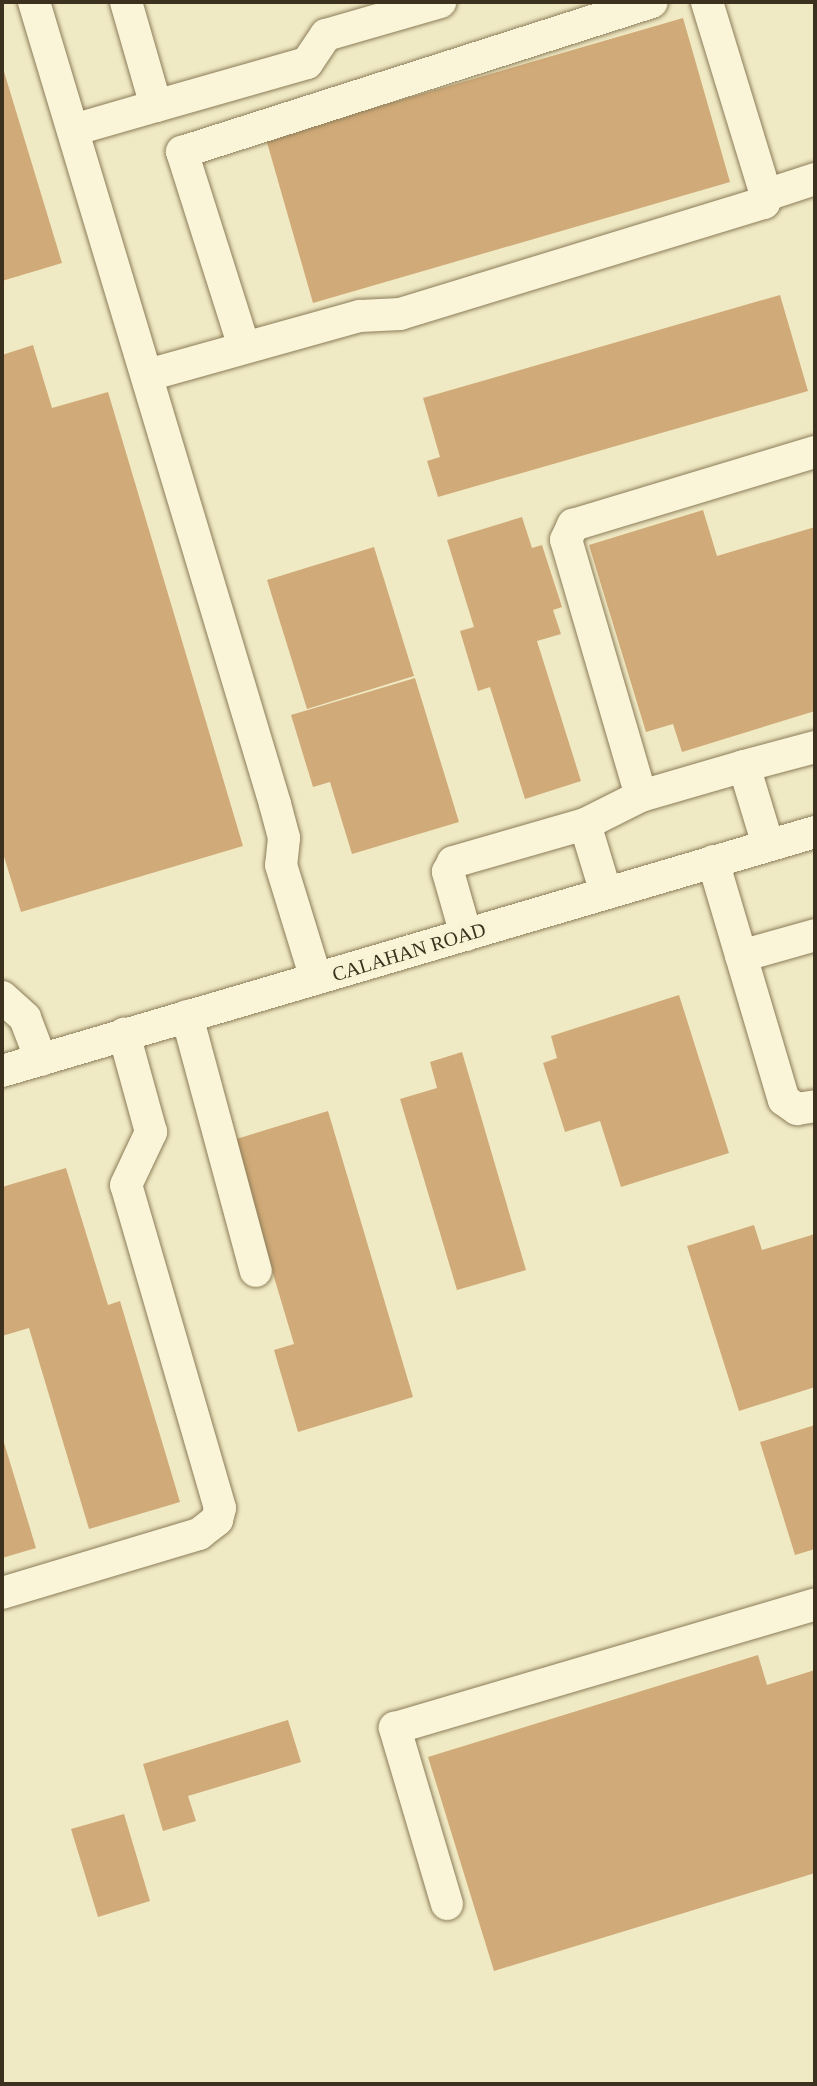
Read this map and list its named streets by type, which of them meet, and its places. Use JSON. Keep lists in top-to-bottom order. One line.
{"streets":{"street":["CALAHAN ROAD"]}}
